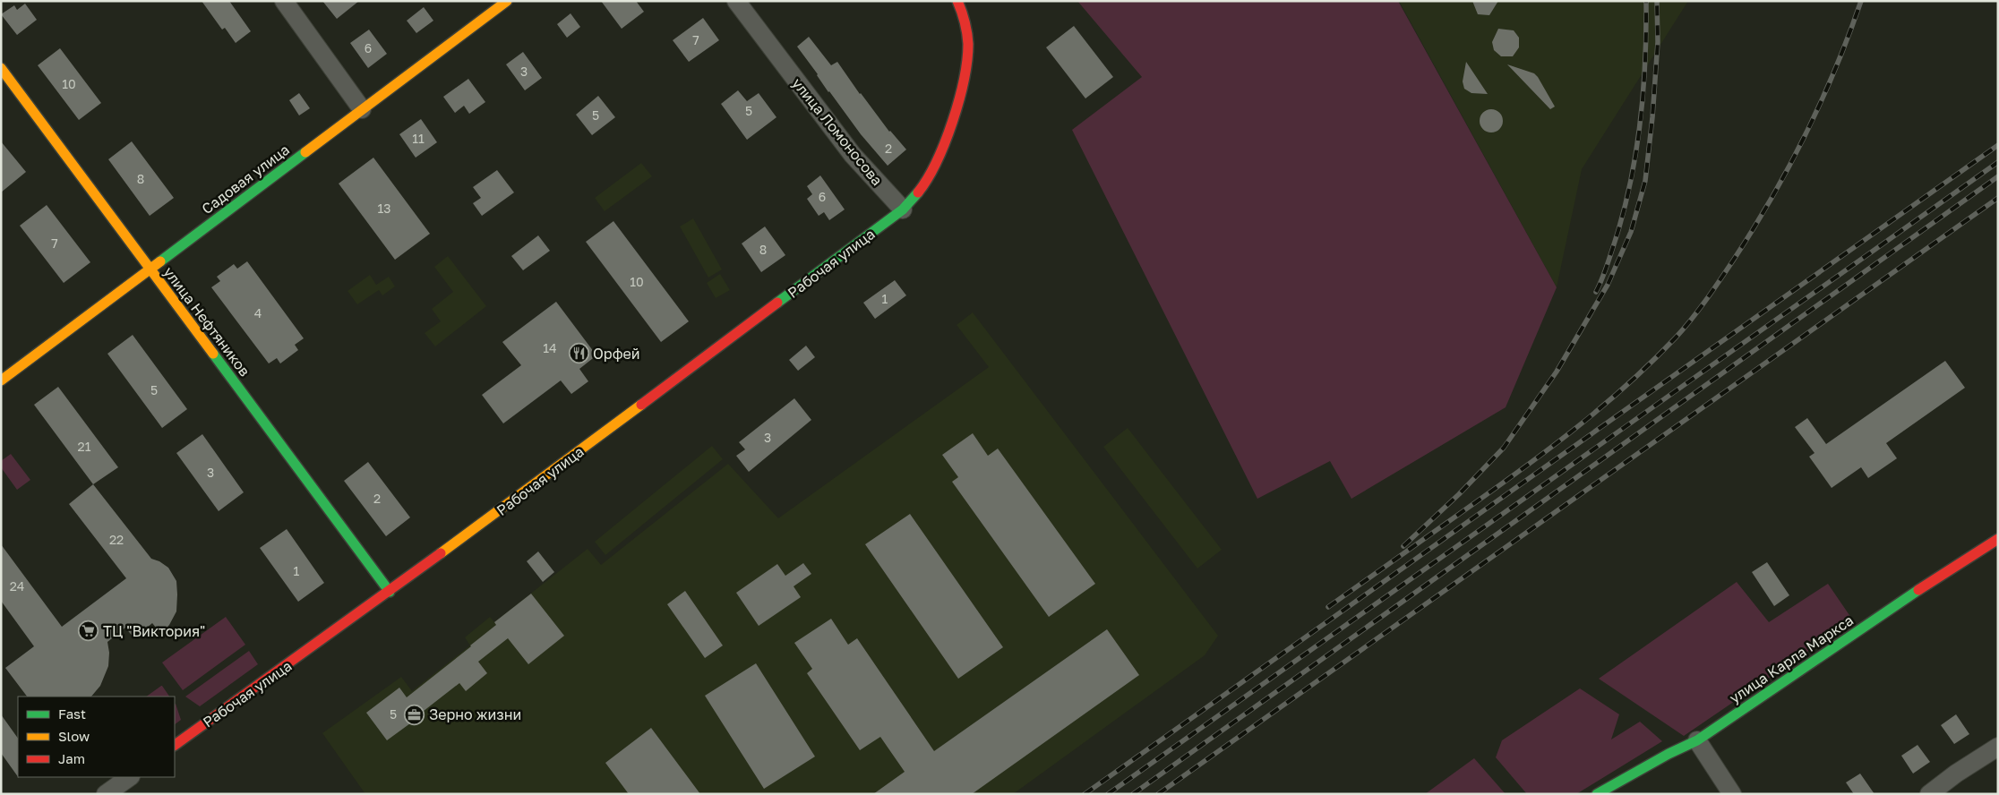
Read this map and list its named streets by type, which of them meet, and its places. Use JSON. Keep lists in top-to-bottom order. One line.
{"streets":{"street":["улица Ломоносова","Садовая улица","Рабочая улица","улица Нефтяников","улица Карла Маркса"]},"crossings":[["улица Ломоносова","Рабочая улица"],["Садовая улица","улица Нефтяников"],["Рабочая улица","улица Нефтяников"]],"places":{"restaurant":["Орфей"],"supermarket":["ТЦ \"Виктория\""],"office":["Зерно жизни"]},"house_numbers":["7","6","3","10","5","5","11","2","8","6","13","7","8","10","1","4","14","5","3","21","3","2","22","1","24","5"],"legend":["Fast","Slow","Jam"]}
